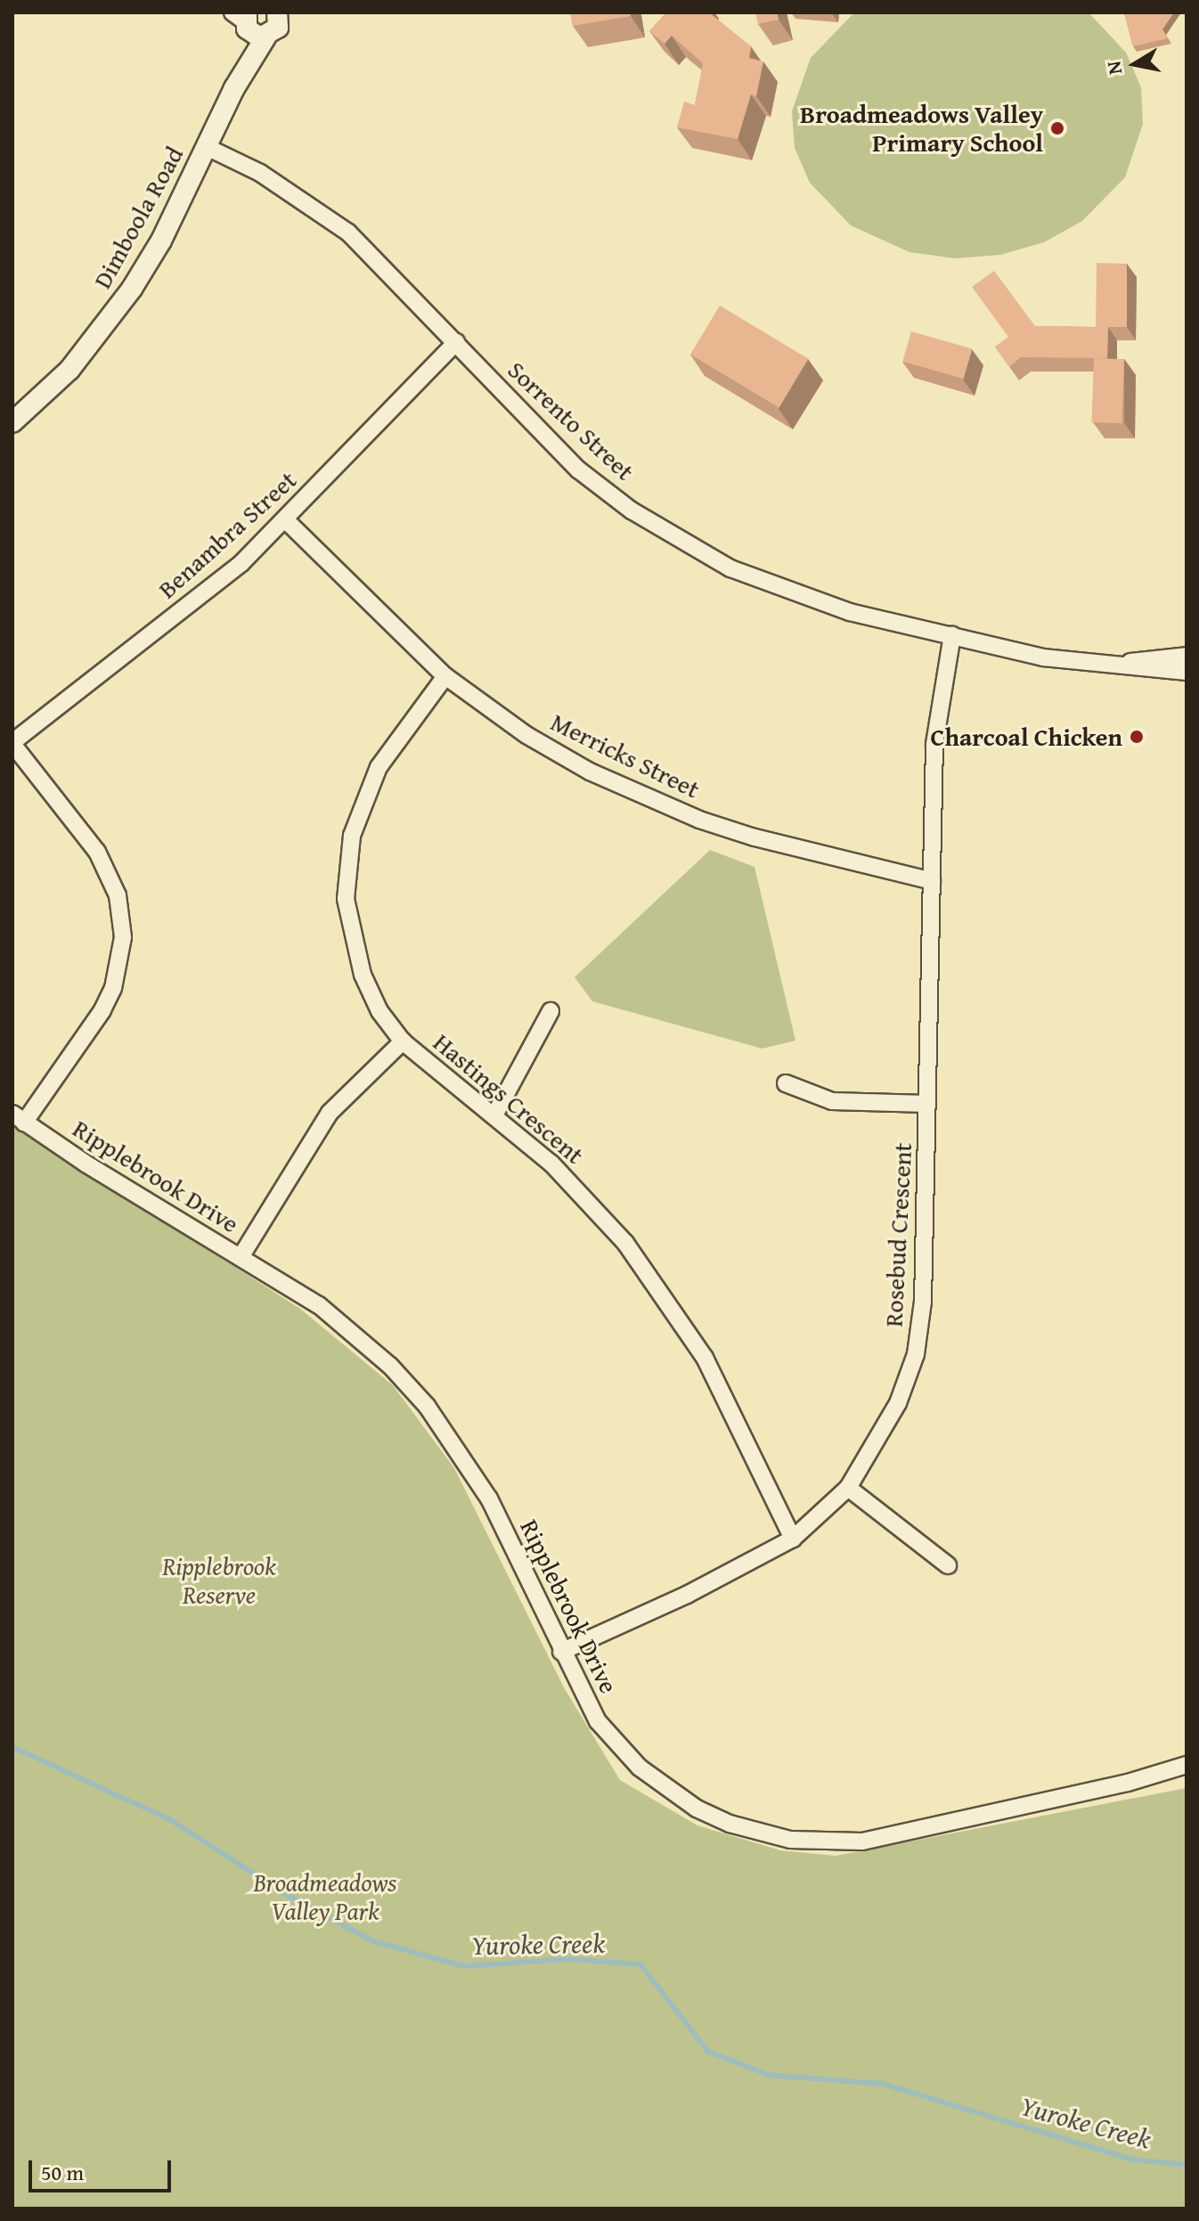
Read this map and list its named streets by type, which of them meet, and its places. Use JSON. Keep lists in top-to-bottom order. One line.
{"streets":{"street":["Dimboola Road","Sorrento Street","Benambra Street","Merricks Street","Hastings Crescent","Ripplebrook Drive","Rosebud Crescent"]},"crossings":[["Dimboola Road","Sorrento Street"],["Sorrento Street","Benambra Street"],["Sorrento Street","Rosebud Crescent"],["Benambra Street","Merricks Street"],["Merricks Street","Hastings Crescent"],["Merricks Street","Rosebud Crescent"],["Hastings Crescent","Rosebud Crescent"],["Ripplebrook Drive","Rosebud Crescent"]],"water":["Yuroke Creek"],"parks":["Ripplebrook Reserve","Broadmeadows Valley Park"],"places":["Broadmeadows Valley Primary School","Charcoal Chicken"],"scale_bar":"50 m","north":"left"}
